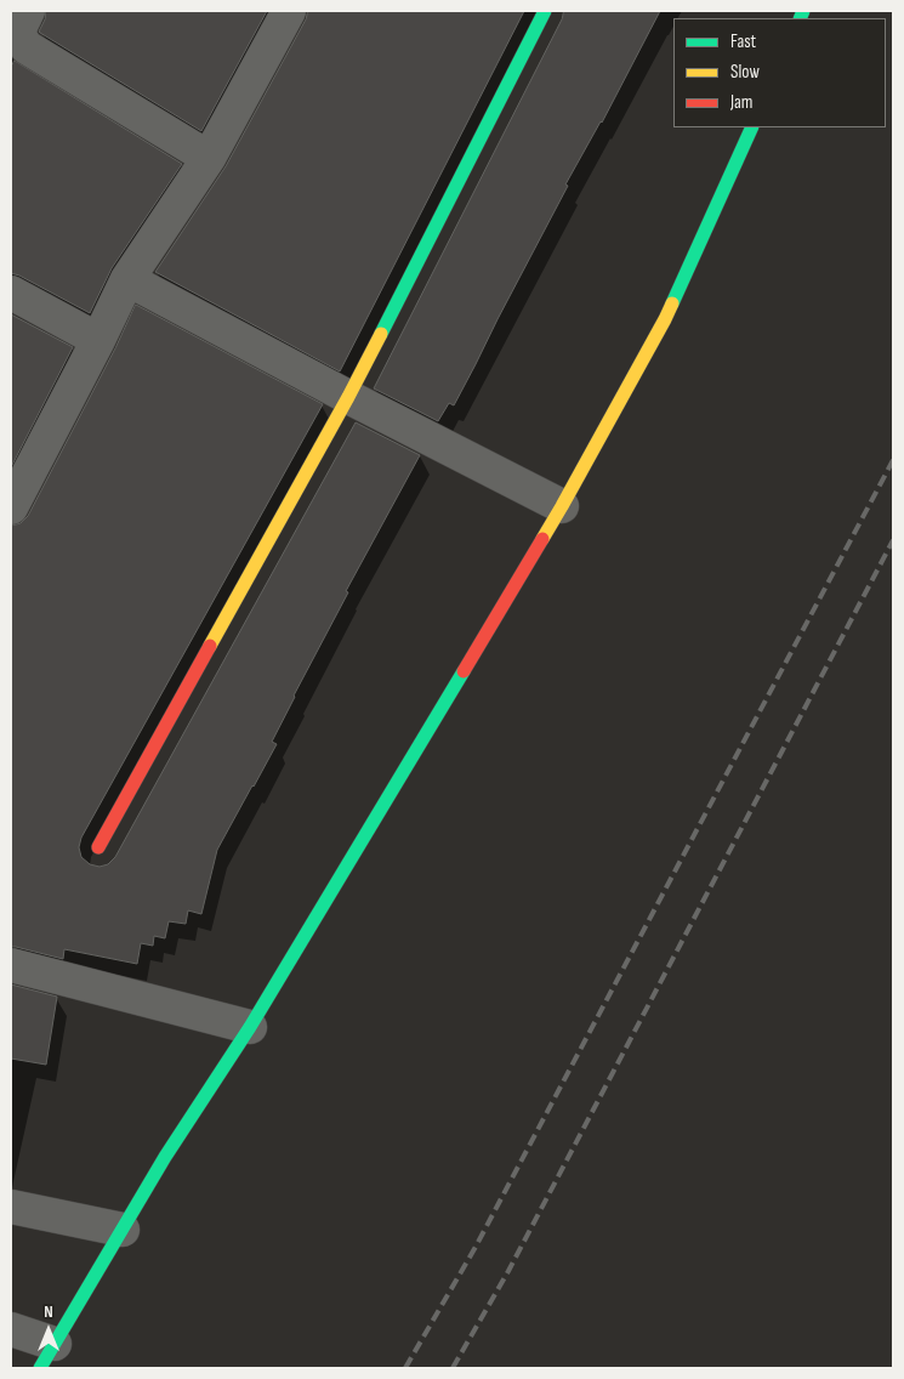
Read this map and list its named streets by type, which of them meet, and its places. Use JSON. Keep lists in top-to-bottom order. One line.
{"legend":["Fast","Slow","Jam"],"north":"top"}
